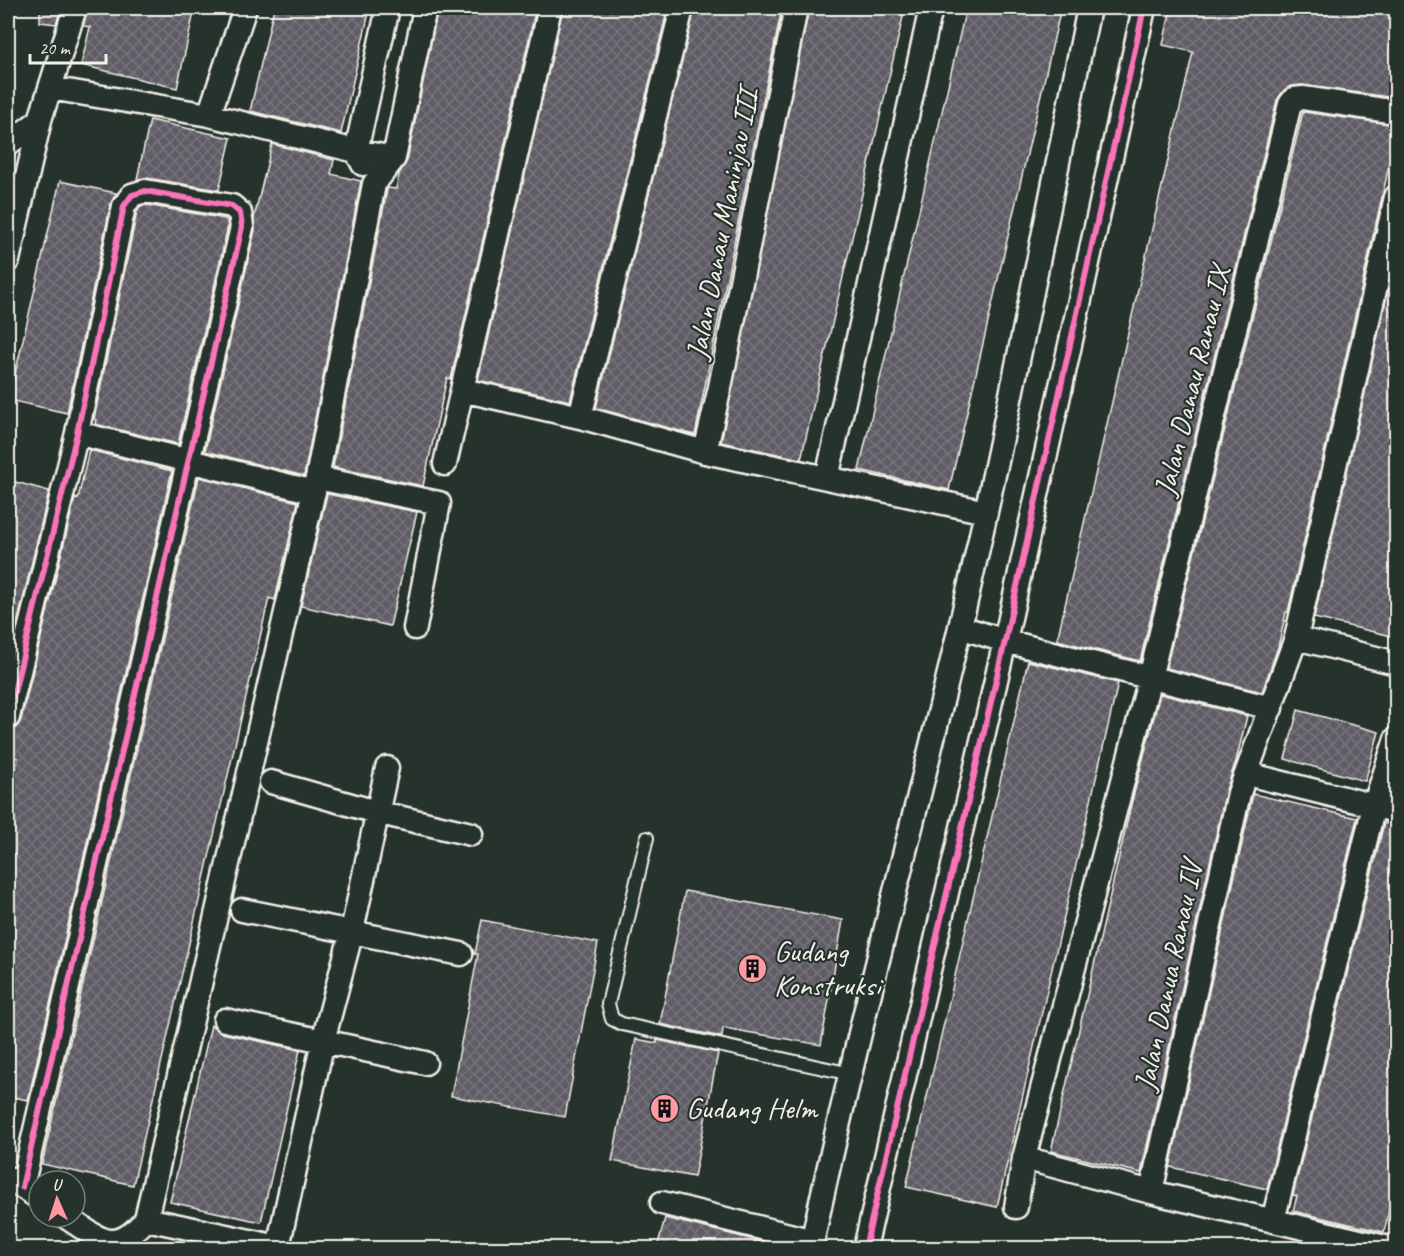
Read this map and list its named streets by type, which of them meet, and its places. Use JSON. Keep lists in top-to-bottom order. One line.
{"streets":{"street":["Jalan Danau Maninjau III","Jalan Danau Ranau IX","Jalan Danua Ranau IV"]},"places":{"building":["Gudang Konstruksi","Gudang Helm"]},"scale_bar":"20 m","north":"top"}
